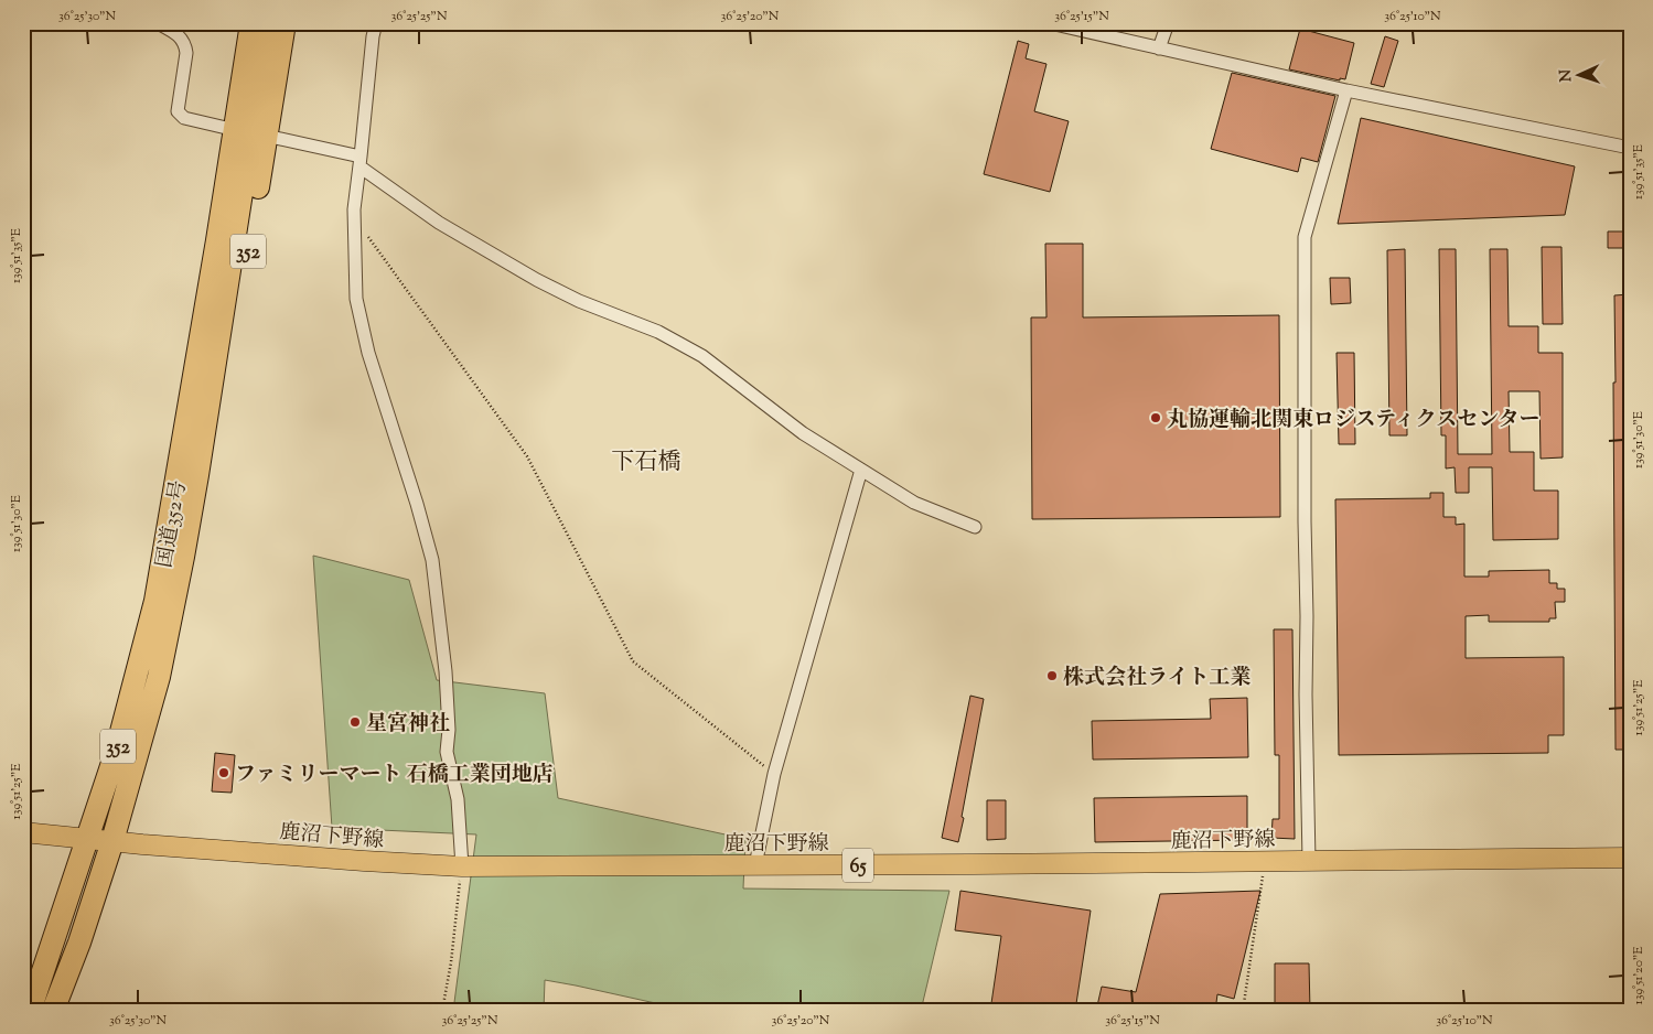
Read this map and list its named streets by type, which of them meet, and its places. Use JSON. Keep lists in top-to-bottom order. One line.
{"streets":{"highway":["352","国道352号"],"main road":["鹿沼下野線","65"]},"crossings":[["352","国道352号"],["国道352号","鹿沼下野線"]],"districts":["下石橋"],"places":["丸協運輸北関東ロジスティクスセンター","株式会社ライト工業","星宮神社","ファミリーマート 石橋工業団地店"],"north":"left","coordinates":["36°25'30\"N","36°25'25\"N","36°25'20\"N","36°25'15\"N","36°25'10\"N","139°51'35\"E","139°51'30\"E","139°51'25\"E","139°51'20\"E"]}
